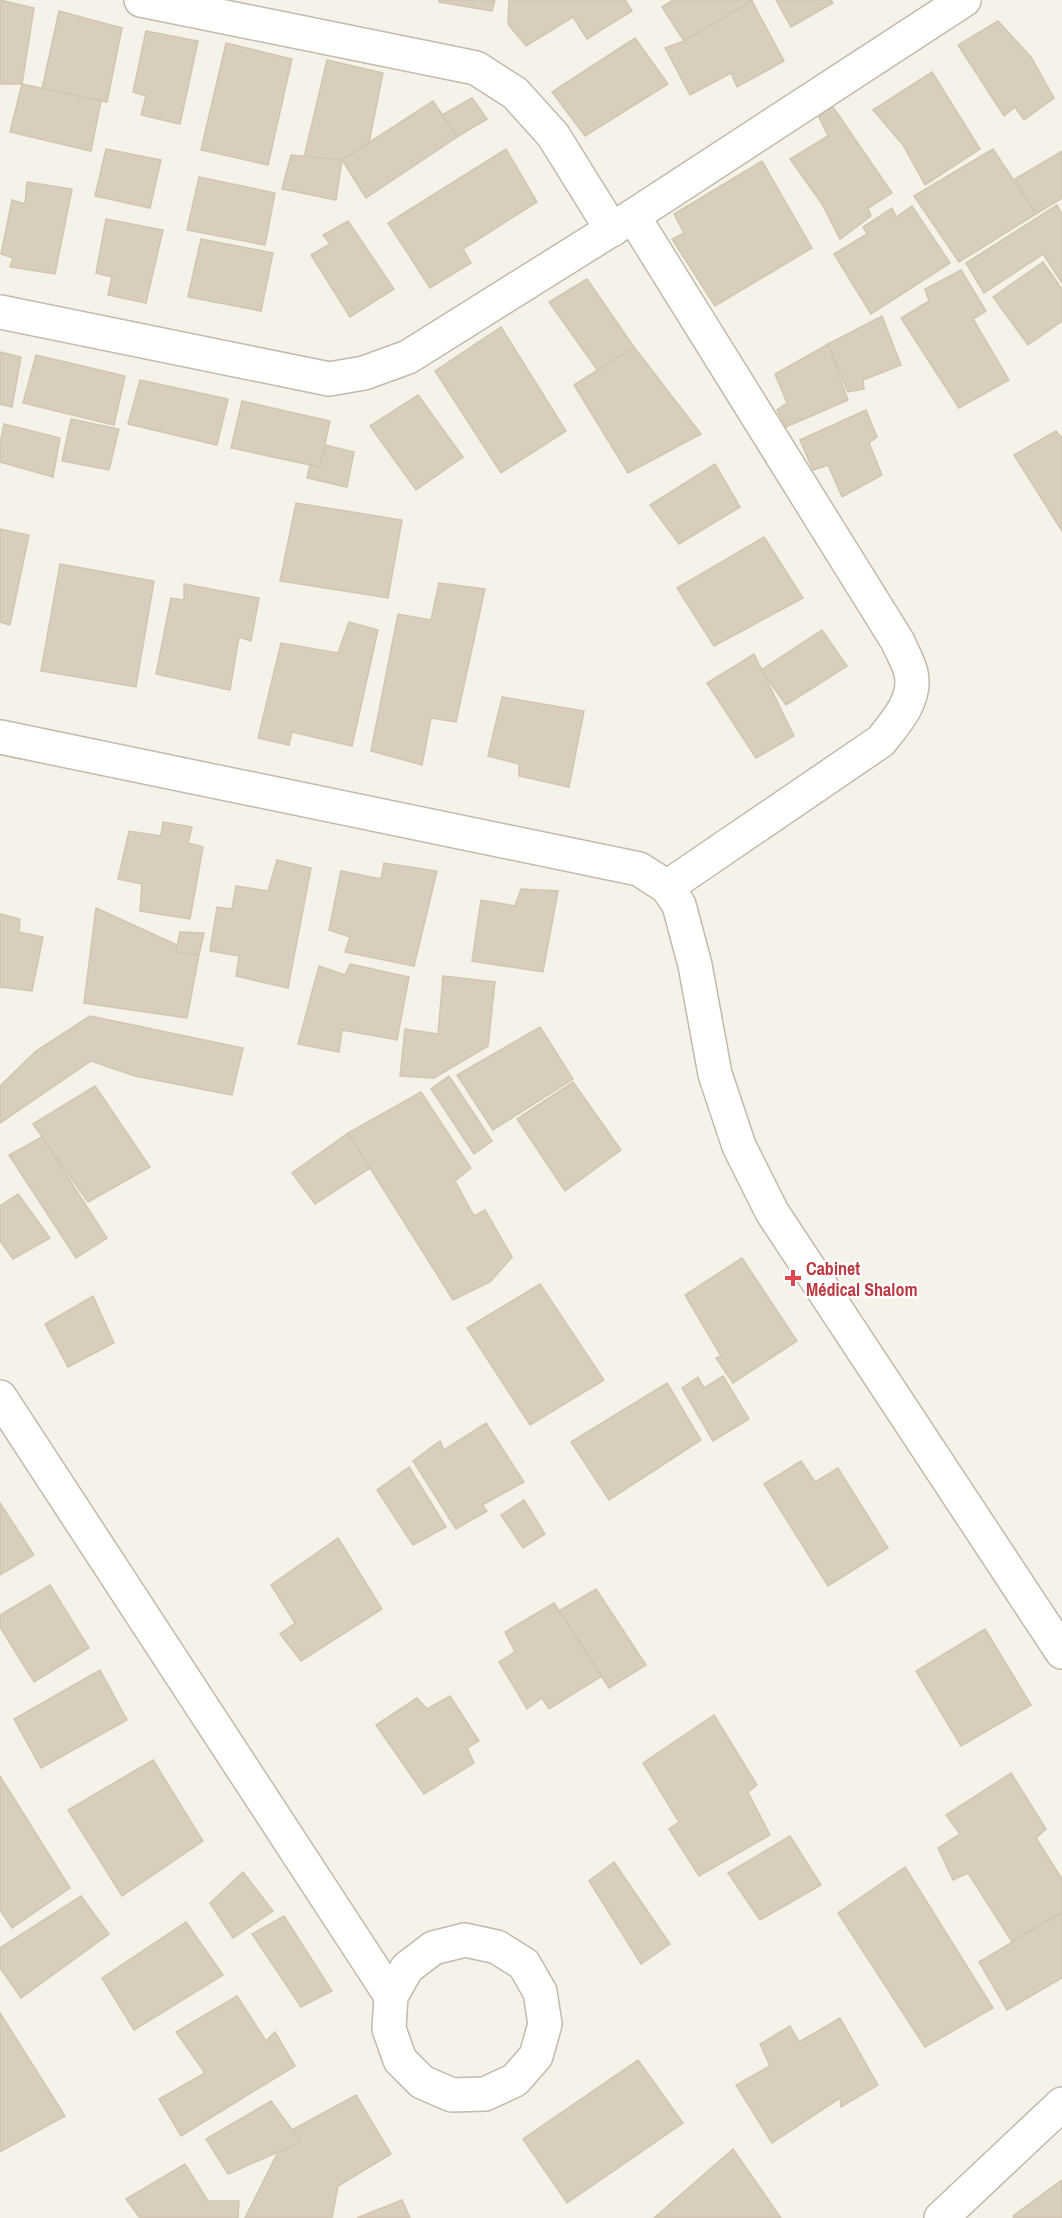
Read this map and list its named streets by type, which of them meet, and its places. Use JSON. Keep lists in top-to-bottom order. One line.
{"places":{"health":["Cabinet Médical Shalom"]}}
